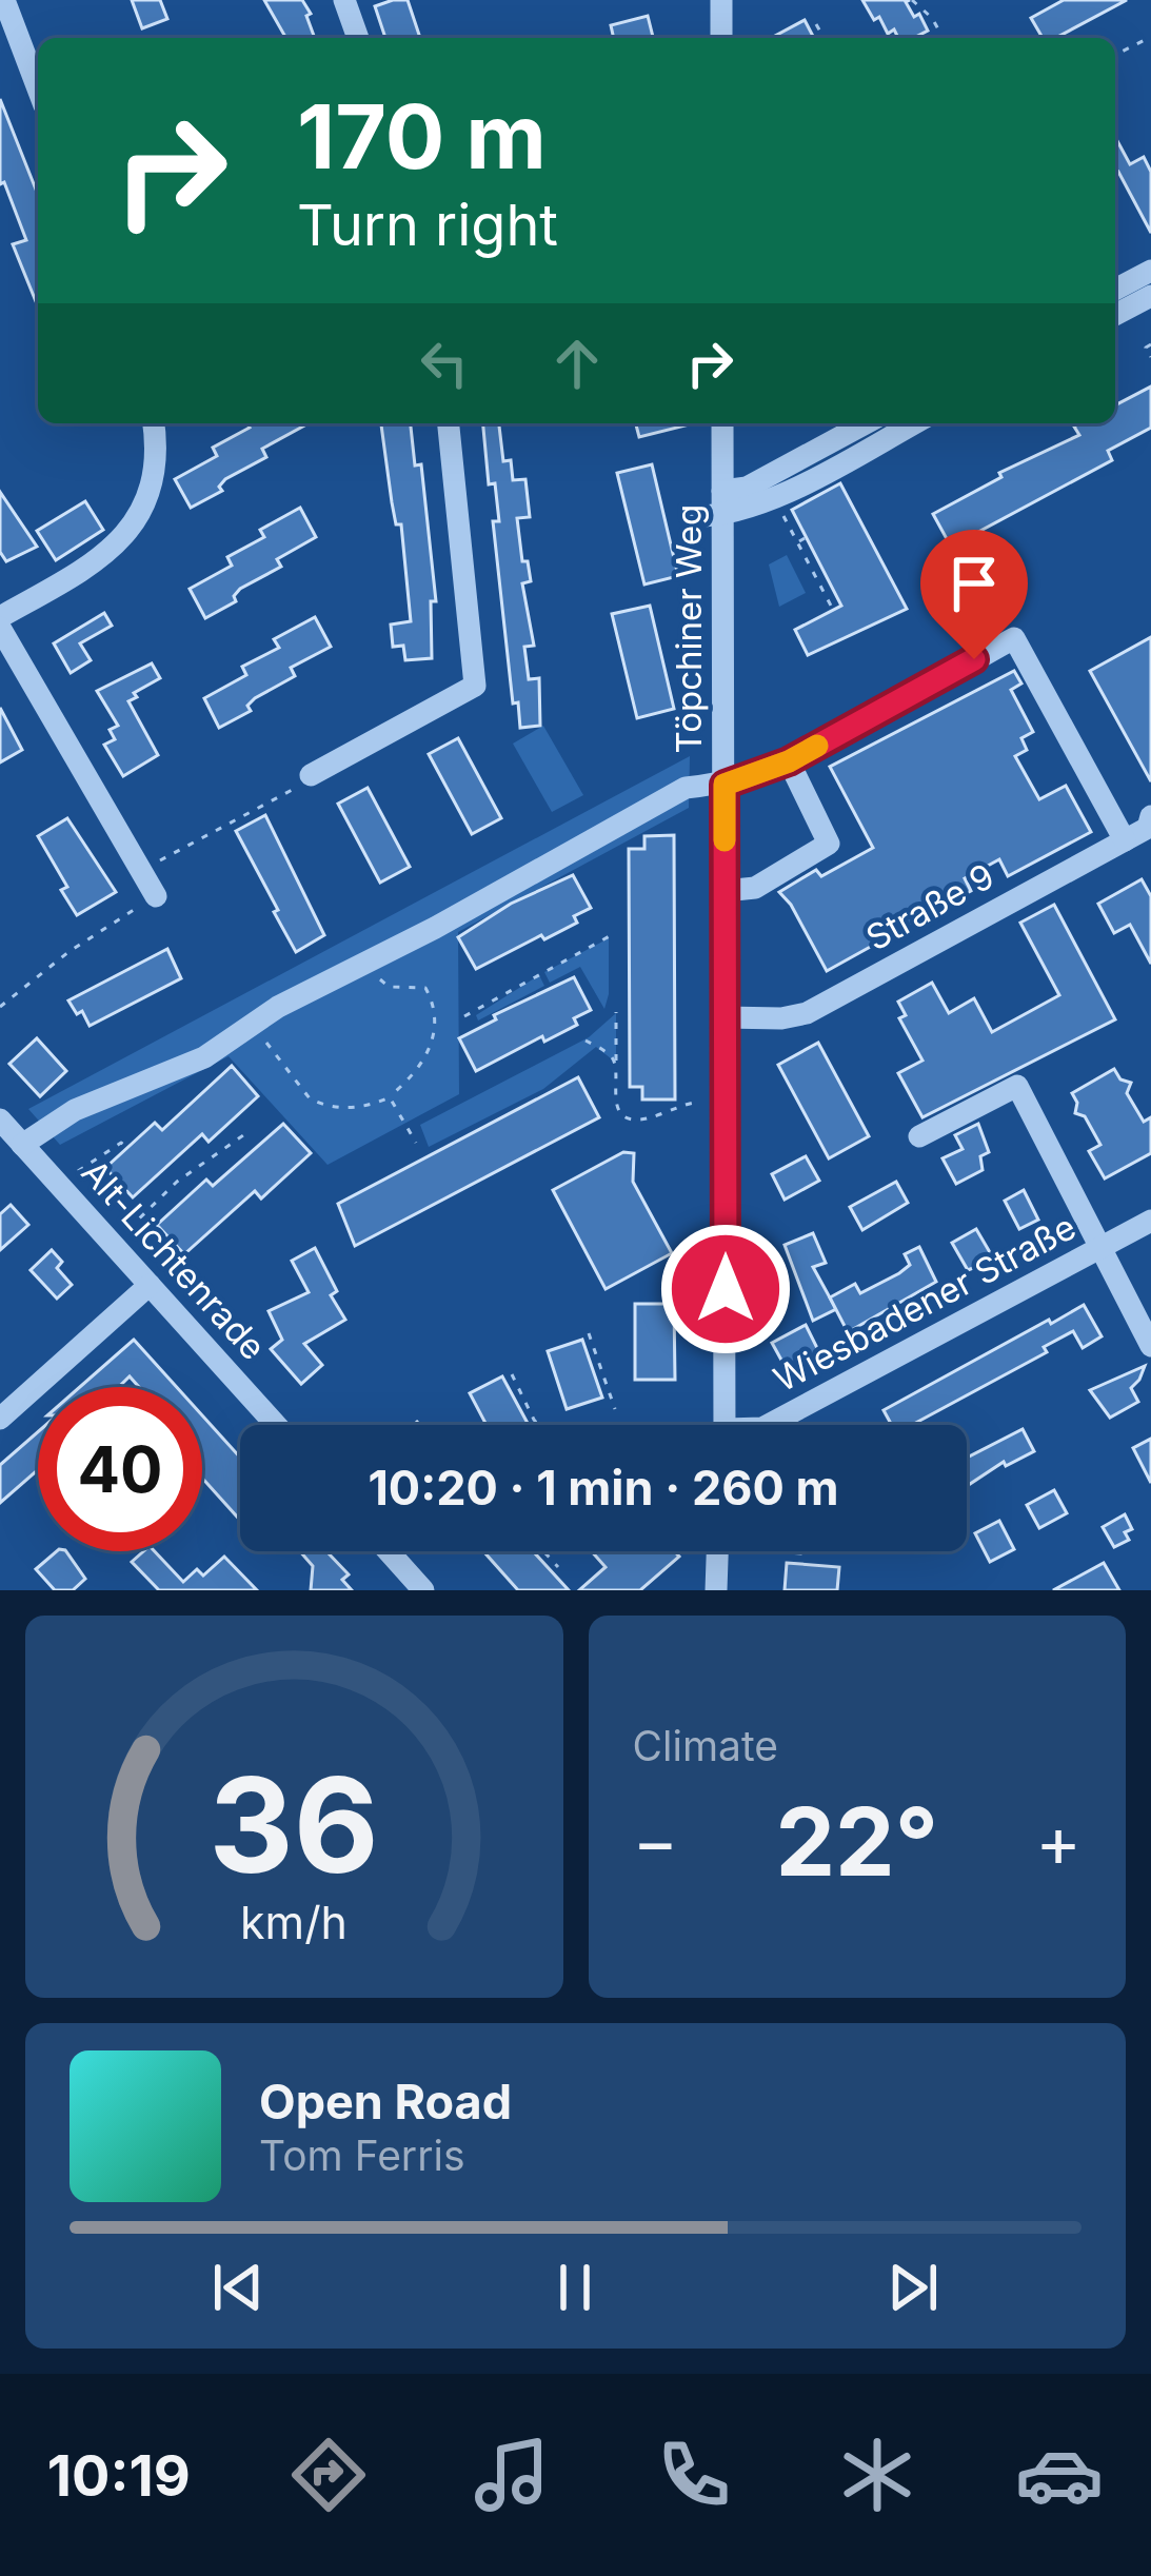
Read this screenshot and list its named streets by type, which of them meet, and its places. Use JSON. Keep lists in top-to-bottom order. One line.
{"streets":{"street":["Töpchiner Weg","Straße 9","Alt-Lichtenrade","Wiesbadener Straße"]},"crossings":[["Töpchiner Weg","Straße 9"]],"page":{"turn":["170 m","Turn right"],"limit":"40","trip":"10:20 · 1 min · 260 m","tile":"Climate","heat":["−","22°","+"],"song":["Open Road","Tom Ferris"],"tabs":"10:19","gauge":["36","km/h"]}}
